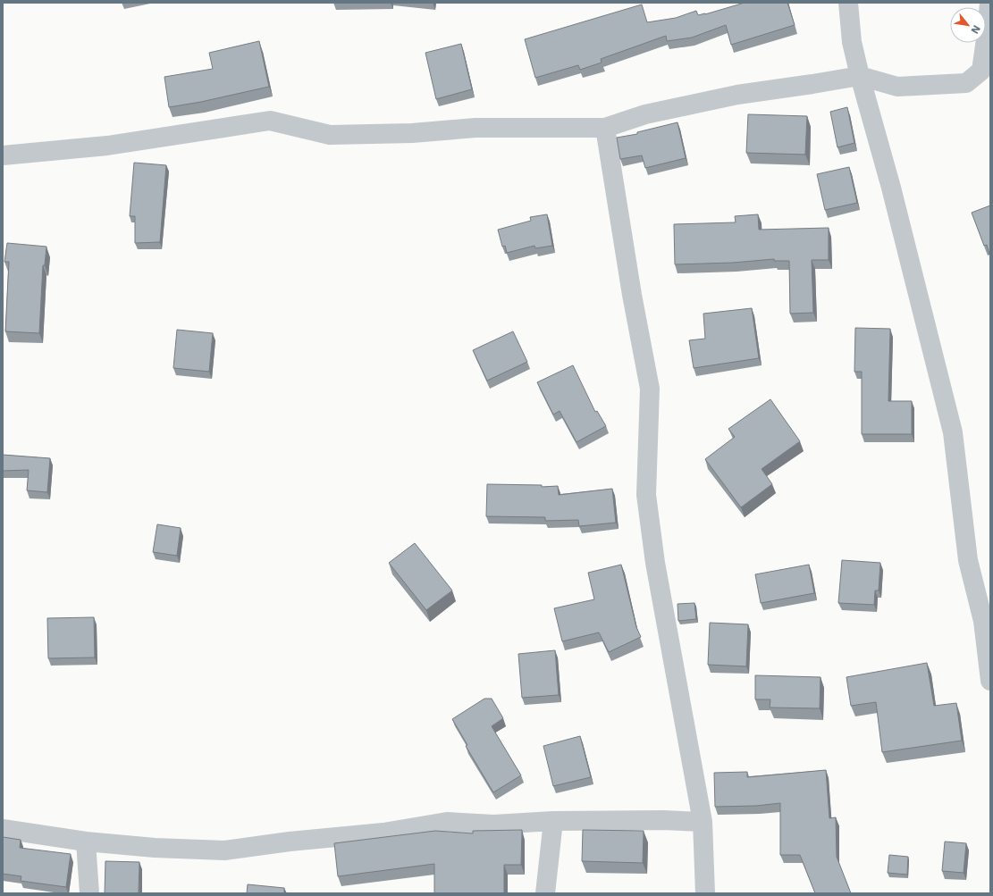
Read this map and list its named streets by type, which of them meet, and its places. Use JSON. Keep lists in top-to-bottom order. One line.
{"north":"bottom right"}
